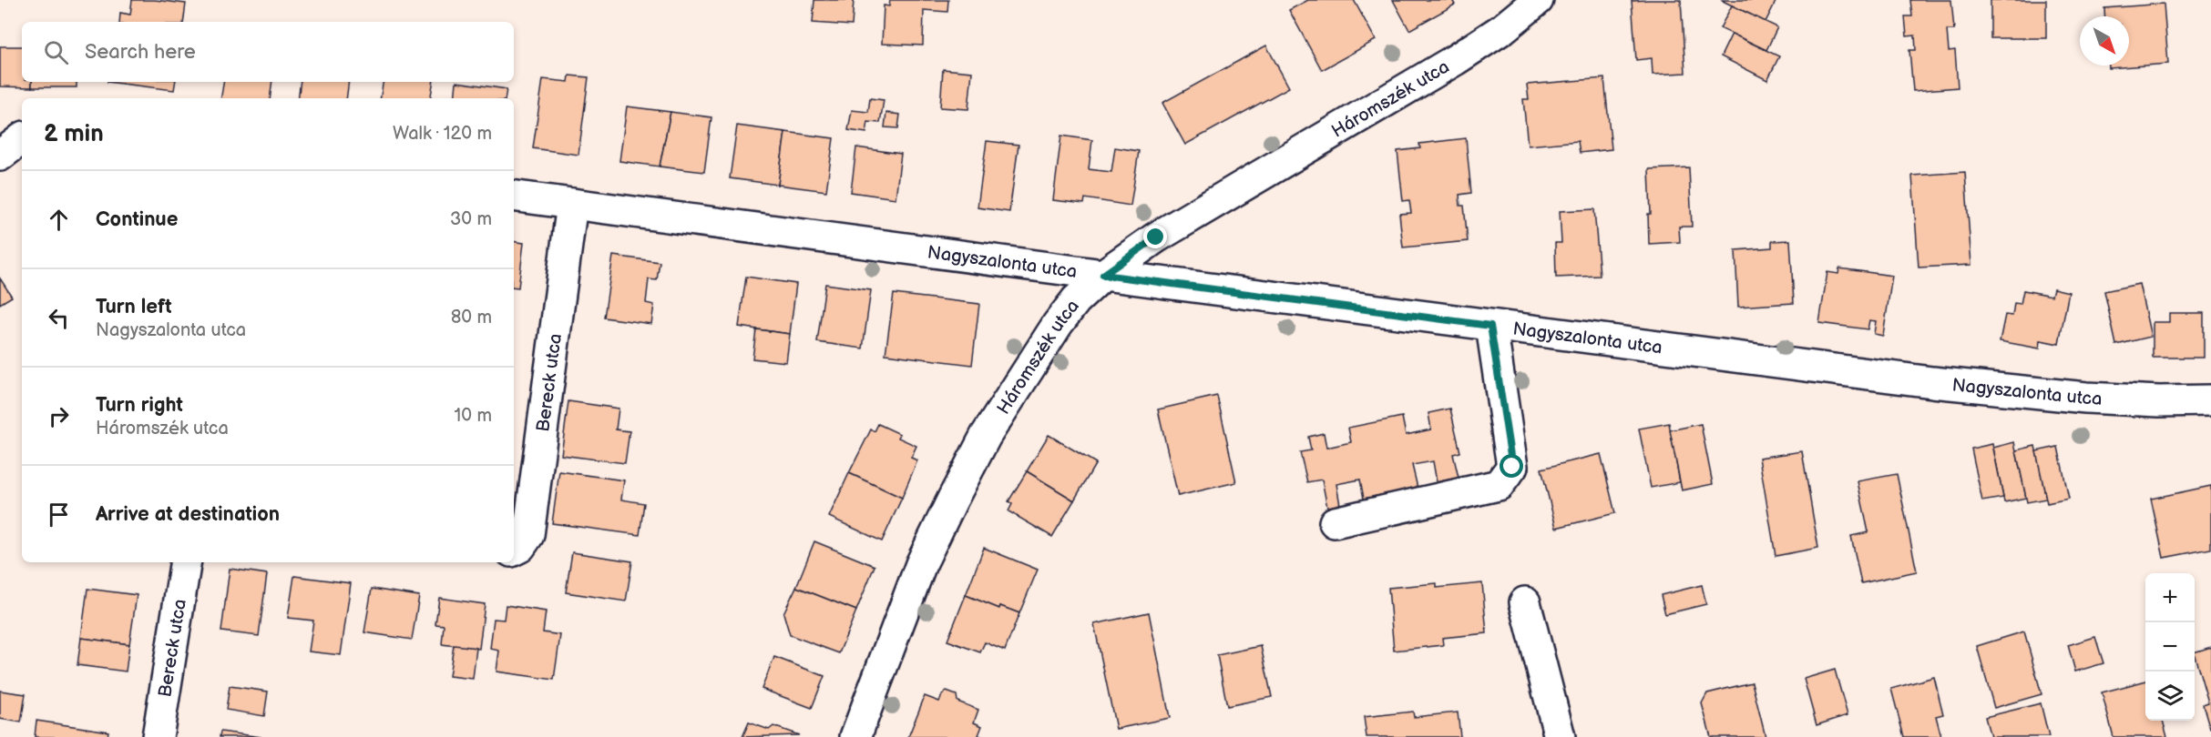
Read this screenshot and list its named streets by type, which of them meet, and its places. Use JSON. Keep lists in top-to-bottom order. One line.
{"streets":{"street":["Háromszék utca","Nagyszalonta utca","Bereck utca"]},"crossings":[["Háromszék utca","Nagyszalonta utca"],["Nagyszalonta utca","Bereck utca"]],"north":"bottom right","page":{"search":"Search here","heading":["2 min","Walk · 120 m"],"list":[["Continue","30 m"],["Turn left","Nagyszalonta utca","80 m"],["Turn right","Háromszék utca","10 m"],"Arrive at destination"],"map_buttons":["+","−"]}}
